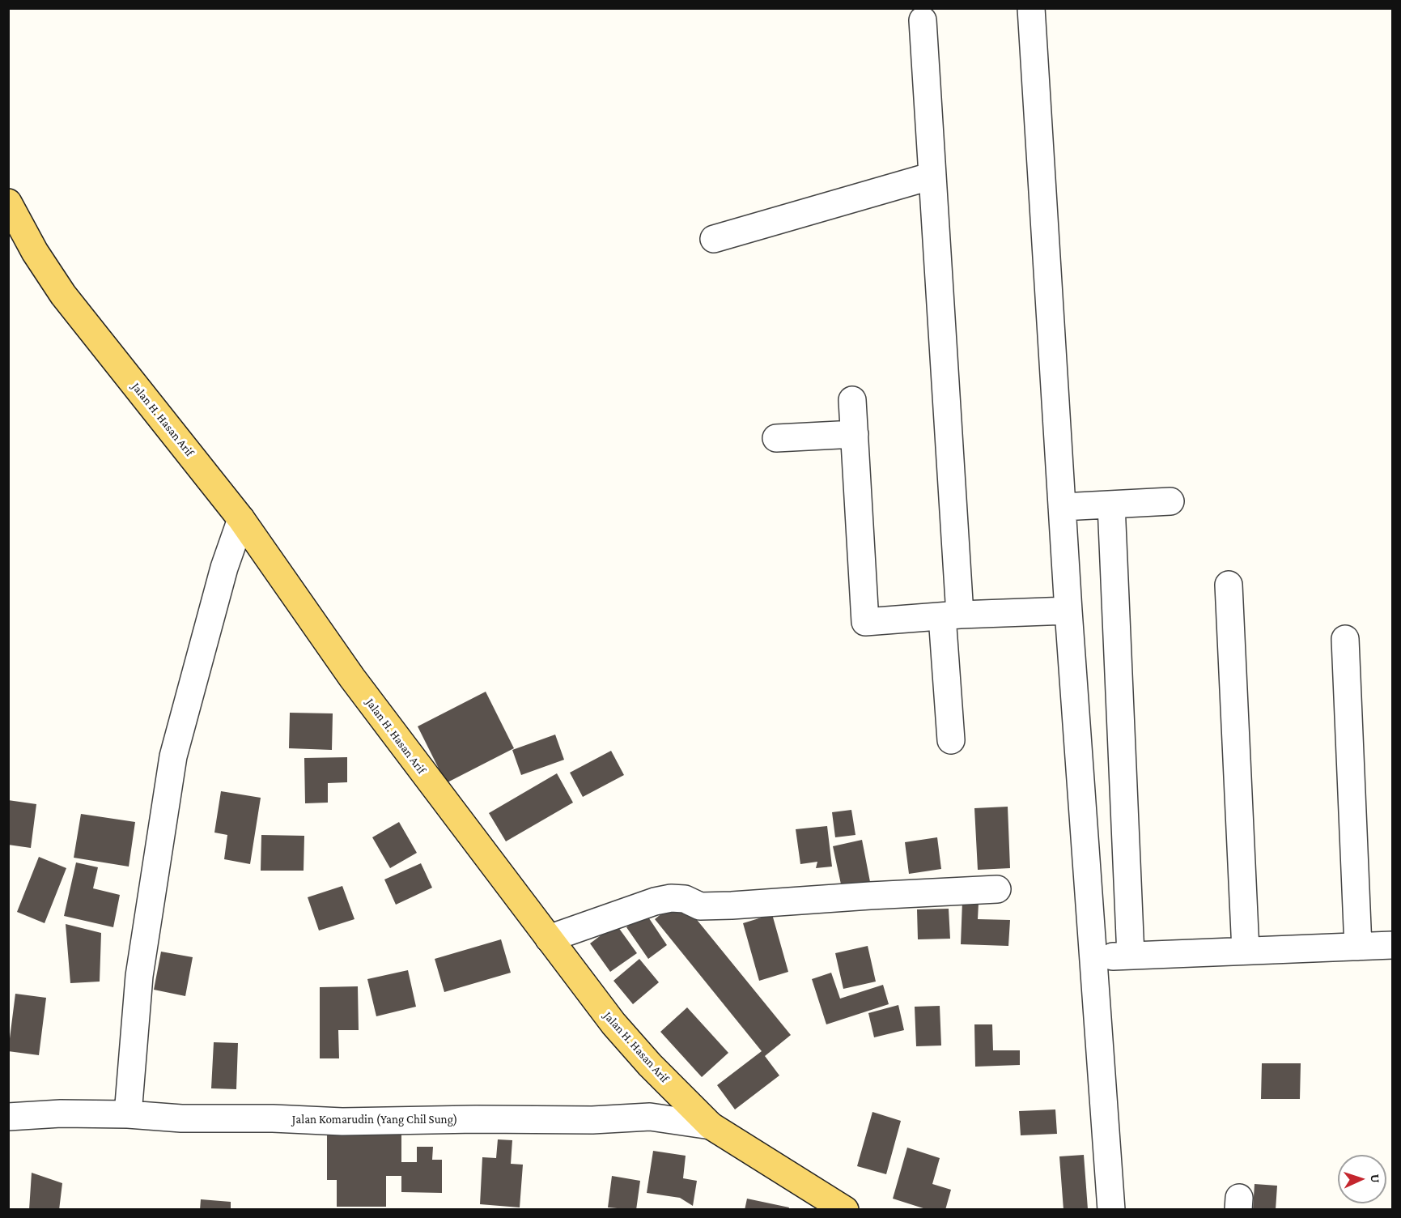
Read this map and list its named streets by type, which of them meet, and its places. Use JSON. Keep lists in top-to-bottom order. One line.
{"streets":{"main road":["Jalan H. Hasan Arif"],"street":["Jalan Komarudin (Yang Chil Sung)"]},"crossings":[["Jalan H. Hasan Arif","Jalan Komarudin (Yang Chil Sung)"]],"north":"right"}
